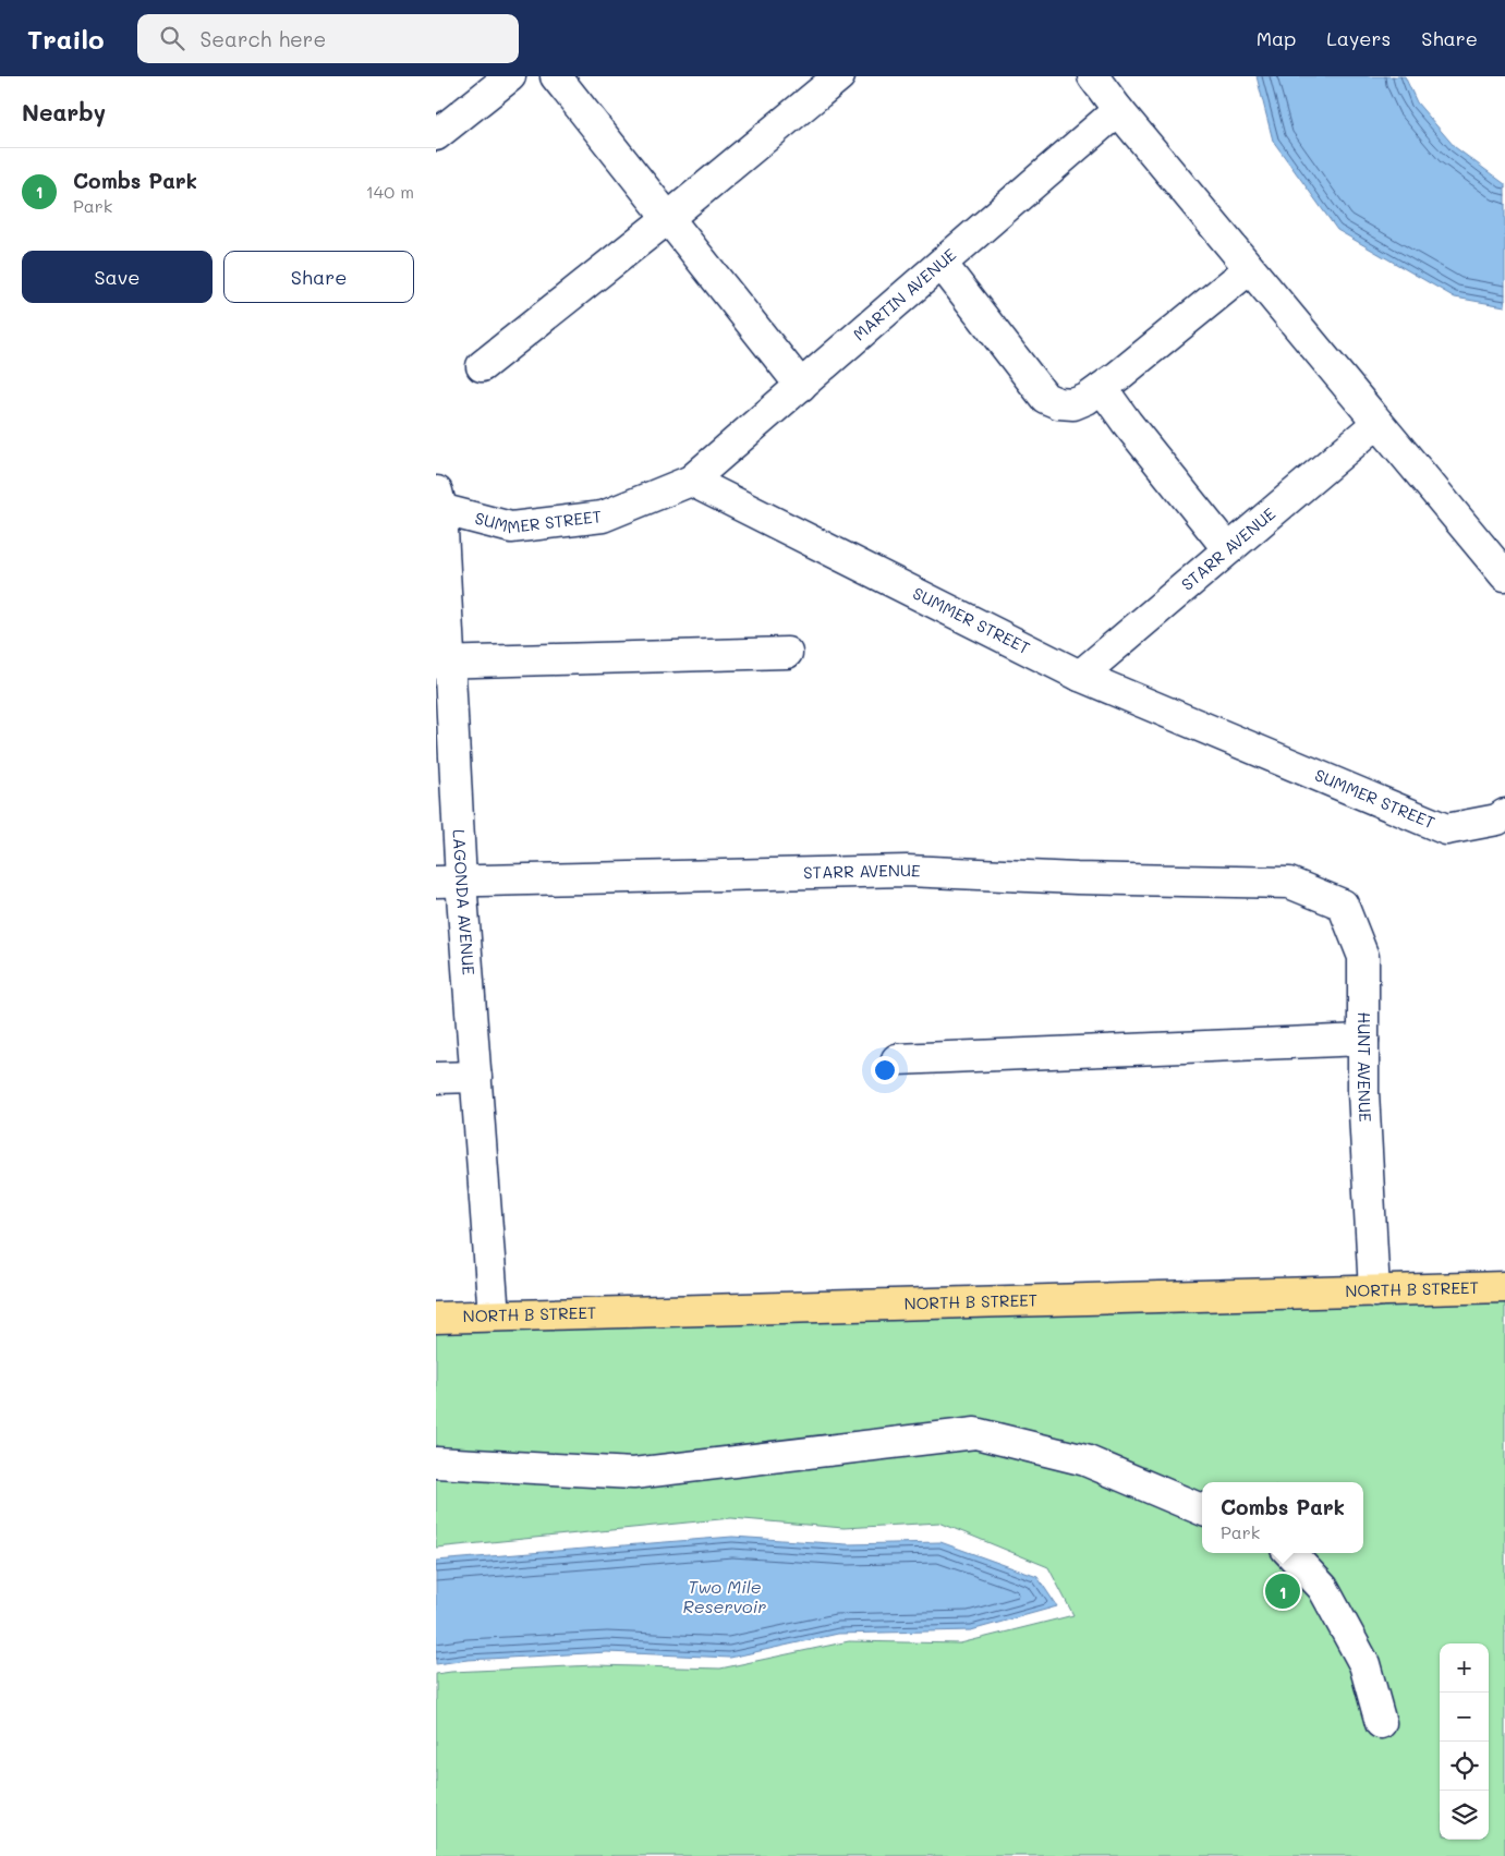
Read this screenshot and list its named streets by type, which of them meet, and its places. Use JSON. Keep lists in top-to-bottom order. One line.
{"streets":{"main road":["NORTH B STREET"],"street":["MARTIN AVENUE","SUMMER STREET","STARR AVENUE","LAGONDA AVENUE","HUNT AVENUE"]},"crossings":[["MARTIN AVENUE","SUMMER STREET"],["SUMMER STREET","STARR AVENUE"],["SUMMER STREET","LAGONDA AVENUE"],["STARR AVENUE","LAGONDA AVENUE"],["STARR AVENUE","HUNT AVENUE"],["LAGONDA AVENUE","NORTH B STREET"],["HUNT AVENUE","NORTH B STREET"]],"water":["Two Mile Reservoir"],"page":{"header":"Trailo","search":"Search here","nav":["Map","Layers","Share"],"heading":"Nearby","list":[{"mark":"1","name":"Combs Park","note":"Park","value":"140 m"}],"buttons":["Save","Share"],"popup":["Combs Park","Park"],"pins":"1","map_buttons":["+","−"]}}
